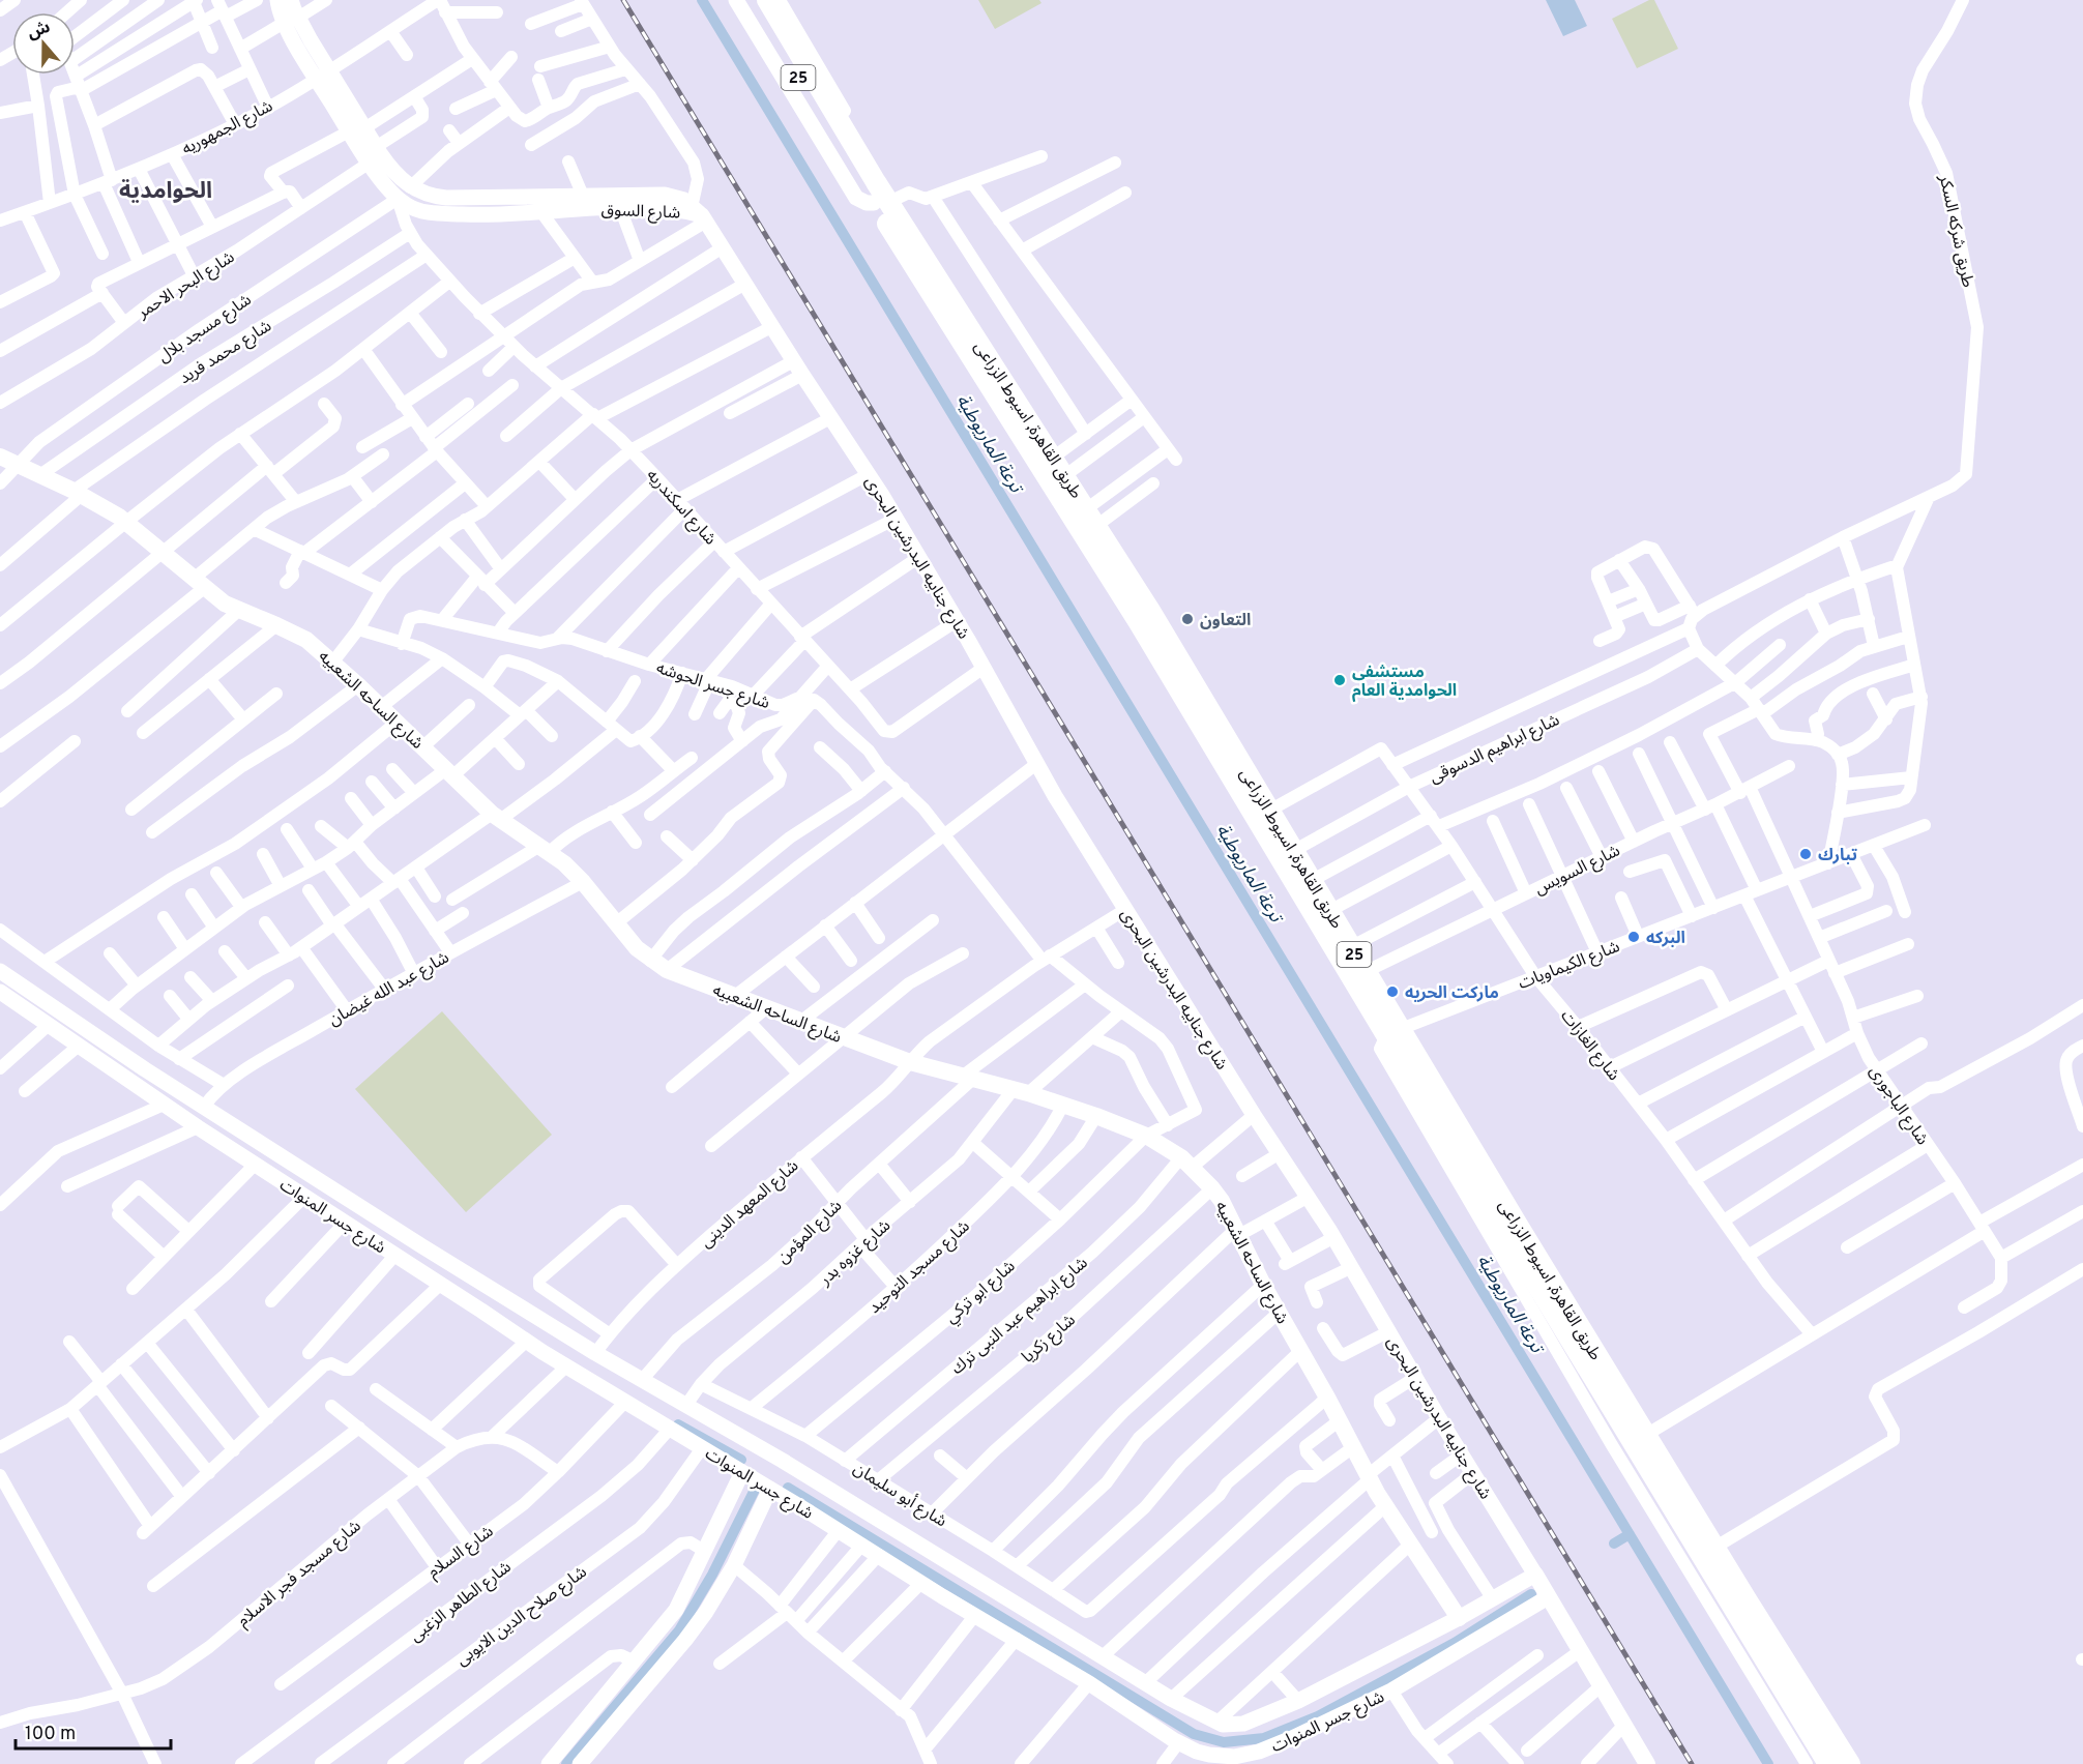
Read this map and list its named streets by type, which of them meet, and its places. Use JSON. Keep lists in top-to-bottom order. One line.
{"streets":{"highway":["25","طريق القاهرة, اسيوط الزراعى"],"main road":["شارع جنابيه البدرشين البحرى","شارع الساحه الشعبيه"],"street":["شارع الجمهوريه","شارع السوق","طريق شركه السكر","شارع البحر الاحمر","شارع مسجد بلال","شارع محمد فريد","شارع اسكندريه","شارع جسر الحوشه","شارع ابراهيم الدسوقى","شارع السويس","شارع الكيماويات","شارع عبد الله غيضان","شارع الغازات","شارع الباجورى","شارع المعهد الدينى","شارع جسر المنوات","شارع المؤمن","شارع غزوه بدر","شارع مسجد التوحيد","شارع ابو تركي","شارع ابراهيم عبد النبى ترك","شارع زكريا","شارع أبو سليمان","شارع السلام","شارع مسجد فجر الاسلام","شارع الطاهر الزغبى","شارع صلاح الدين الايوبى"]},"crossings":[["شارع الجمهوريه","شارع السوق"],["شارع السوق","شارع البحر الاحمر"],["شارع السوق","شارع مسجد بلال"],["شارع السوق","شارع اسكندريه"],["شارع السوق","شارع جنابيه البدرشين البحرى"],["شارع مسجد بلال","شارع اسكندريه"],["شارع مسجد بلال","شارع الساحه الشعبيه"],["شارع محمد فريد","شارع اسكندريه"],["شارع محمد فريد","شارع الساحه الشعبيه"],["طريق القاهرة, اسيوط الزراعى","شارع ابراهيم الدسوقى"],["طريق القاهرة, اسيوط الزراعى","شارع السويس"],["طريق القاهرة, اسيوط الزراعى","شارع الكيماويات"],["طريق القاهرة, اسيوط الزراعى","شارع الغازات"],["شارع اسكندريه","شارع جنابيه البدرشين البحرى"],["شارع جنابيه البدرشين البحرى","شارع المعهد الدينى"],["شارع جنابيه البدرشين البحرى","شارع جسر المنوات"],["شارع جنابيه البدرشين البحرى","شارع ابراهيم عبد النبى ترك"],["شارع الساحه الشعبيه","شارع عبد الله غيضان"],["شارع الساحه الشعبيه","شارع المعهد الدينى"],["شارع الساحه الشعبيه","شارع جسر المنوات"],["شارع الساحه الشعبيه","شارع المؤمن"],["شارع الساحه الشعبيه","شارع غزوه بدر"],["شارع الساحه الشعبيه","شارع مسجد التوحيد"],["شارع الساحه الشعبيه","شارع ابو تركي"],["شارع الساحه الشعبيه","شارع ابراهيم عبد النبى ترك"],["شارع الساحه الشعبيه","شارع زكريا"],["شارع الساحه الشعبيه","شارع أبو سليمان"],["شارع ابراهيم الدسوقى","شارع الغازات"],["شارع السويس","شارع الغازات"],["شارع السويس","شارع الباجورى"],["شارع الكيماويات","شارع الغازات"],["شارع الكيماويات","شارع الباجورى"],["شارع عبد الله غيضان","شارع جسر المنوات"],["شارع المعهد الدينى","شارع جسر المنوات"],["شارع جسر المنوات","شارع المؤمن"],["شارع جسر المنوات","شارع غزوه بدر"],["شارع جسر المنوات","شارع السلام"],["شارع جسر المنوات","شارع مسجد فجر الاسلام"],["شارع جسر المنوات","شارع الطاهر الزغبى"],["شارع جسر المنوات","شارع صلاح الدين الايوبى"],["شارع غزوه بدر","شارع أبو سليمان"],["شارع مسجد التوحيد","شارع أبو سليمان"],["شارع ابو تركي","شارع أبو سليمان"],["شارع ابراهيم عبد النبى ترك","شارع أبو سليمان"],["شارع زكريا","شارع أبو سليمان"]],"districts":["الحوامدية"],"water":["ترعة الماريوطية"],"places":["التعاون","مستشفى الحوامدية العام","تبارك","البركه","ماركت الحريه"],"scale_bar":"100 m","north":"top"}
